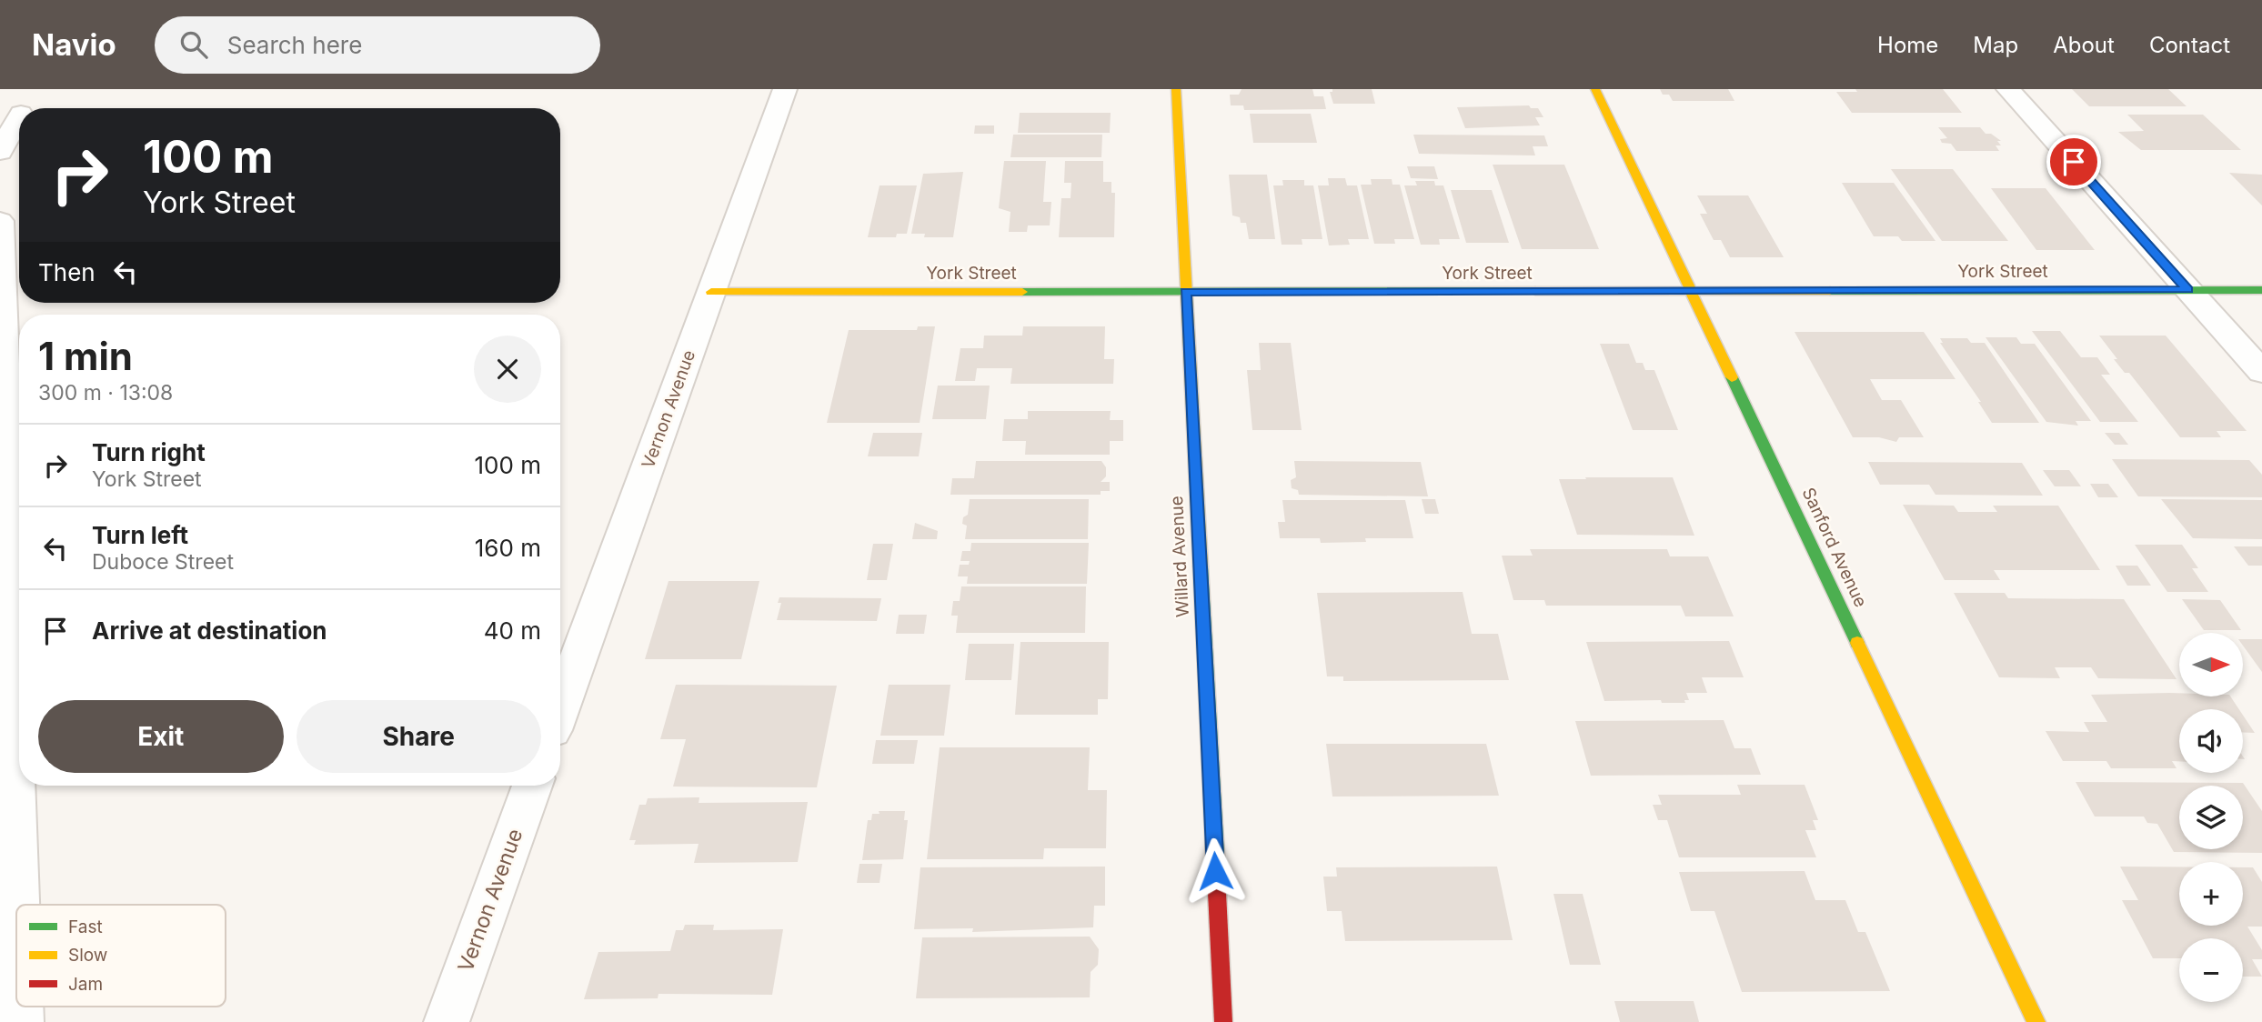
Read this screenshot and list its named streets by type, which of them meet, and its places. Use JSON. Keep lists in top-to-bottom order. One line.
{"streets":{"street":["York Street","Vernon Avenue","Sanford Avenue","Willard Avenue"]},"crossings":[["York Street","Vernon Avenue"],["York Street","Sanford Avenue"],["York Street","Willard Avenue"]],"legend":["Fast","Slow","Jam"],"north":"right","page":{"header":"Navio","search":"Search here","nav":["Home","Map","About","Contact"],"turn":["100 m","York Street"],"then":"Then","heading":["1 min","300 m · 13:08"],"list":[{"name":"Turn right","note":"York Street","value":"100 m"},{"name":"Turn left","note":"Duboce Street","value":"160 m"},{"name":"Arrive at destination","value":"40 m"}],"map_buttons":["+","−"],"buttons":["Exit","Share"]}}
